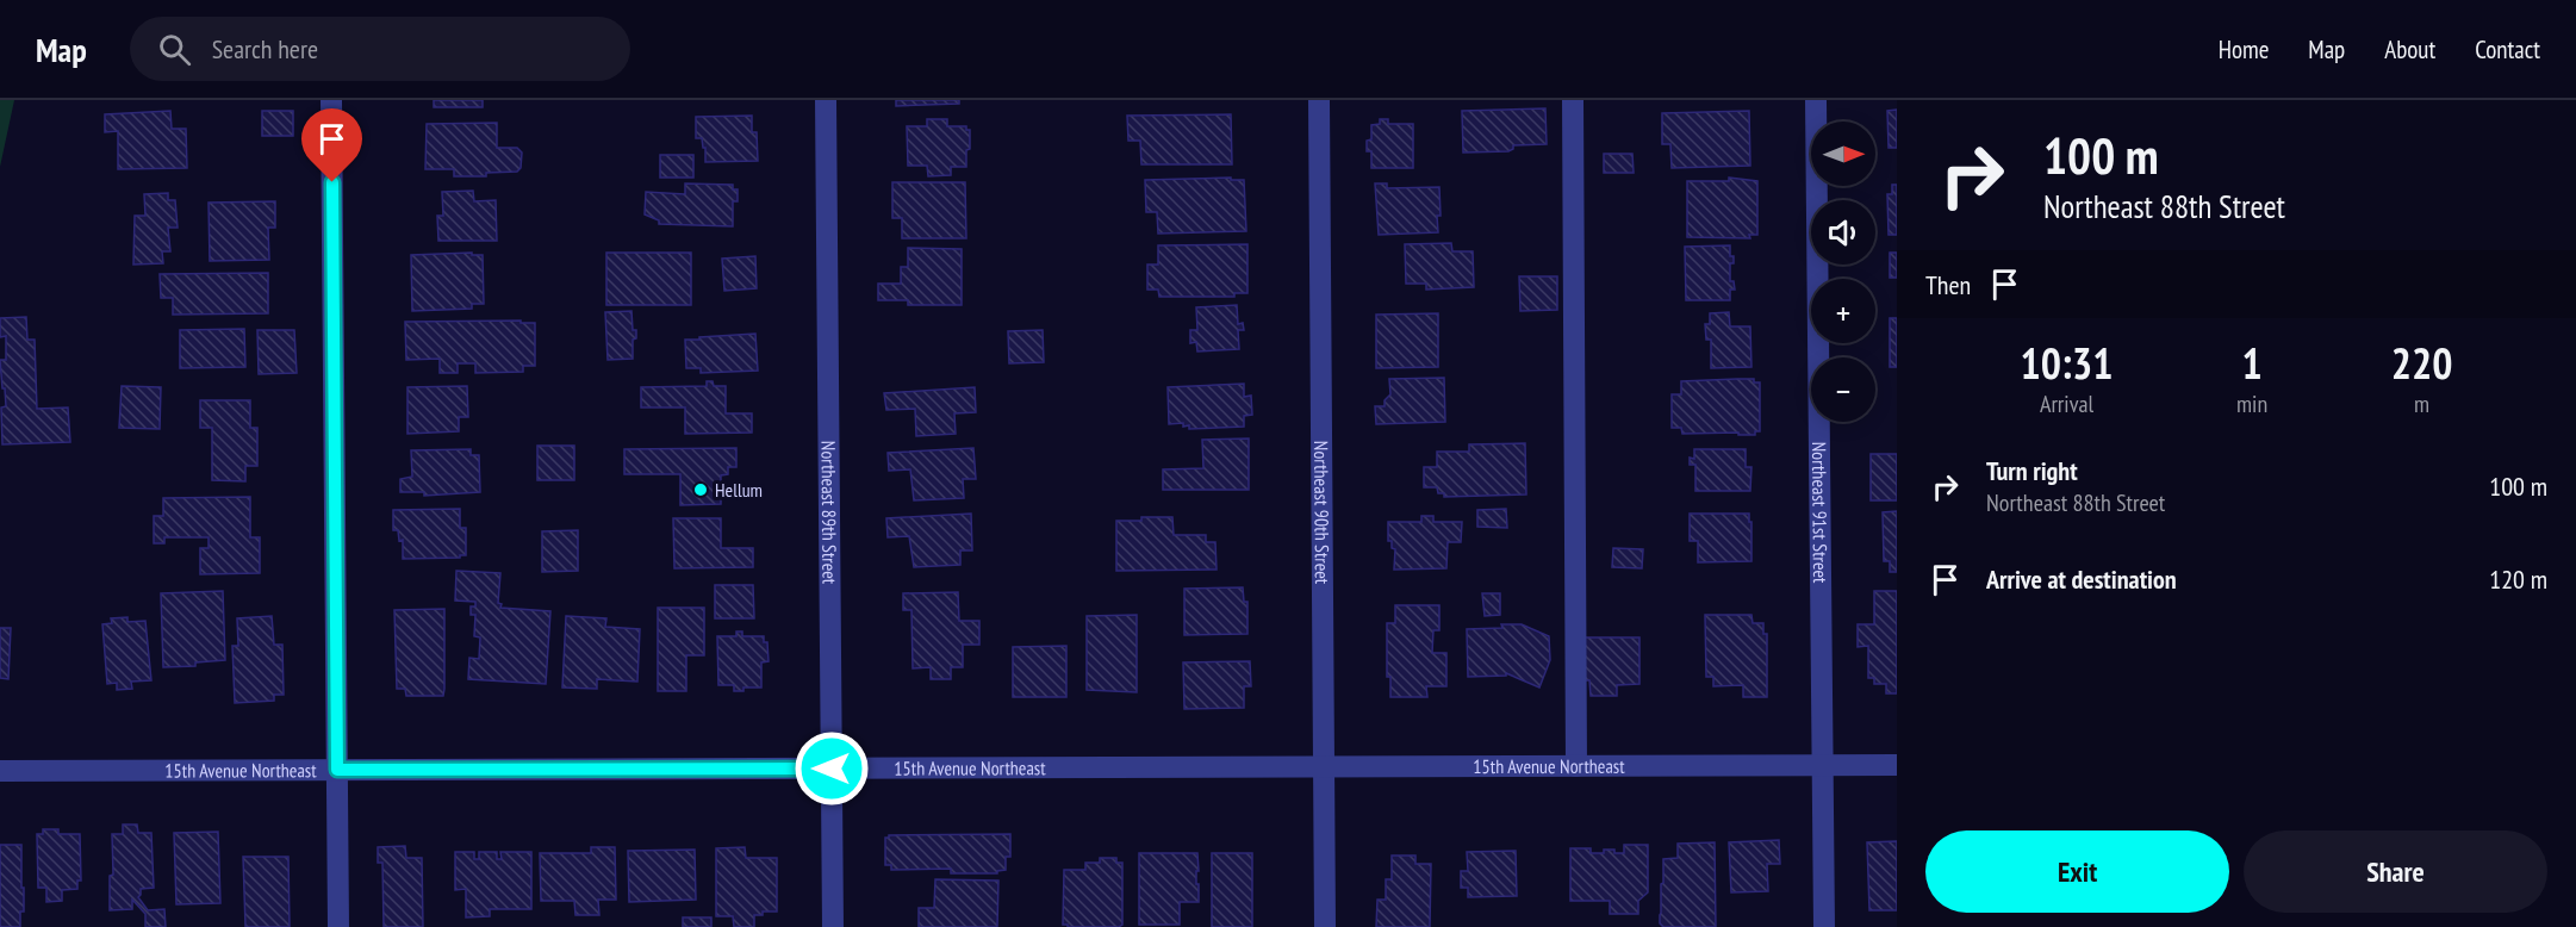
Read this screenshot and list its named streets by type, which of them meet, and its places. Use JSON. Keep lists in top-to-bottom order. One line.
{"streets":{"street":["Northeast 89th Street","Northeast 90th Street","Northeast 91st Street","15th Avenue Northeast"]},"crossings":[["Northeast 89th Street","15th Avenue Northeast"],["Northeast 90th Street","15th Avenue Northeast"],["Northeast 91st Street","15th Avenue Northeast"]],"places":["Hellum"],"north":"right","page":{"header":"Map","search":"Search here","nav":["Home","Map","About","Contact"],"turn":["100 m","Northeast 88th Street"],"map_buttons":["+","−"],"then":"Then","eta":["10:31","Arrival","1","min","220","m"],"list":[{"name":"Turn right","note":"Northeast 88th Street","value":"100 m"},{"name":"Arrive at destination","value":"120 m"}],"buttons":["Exit","Share"]}}
